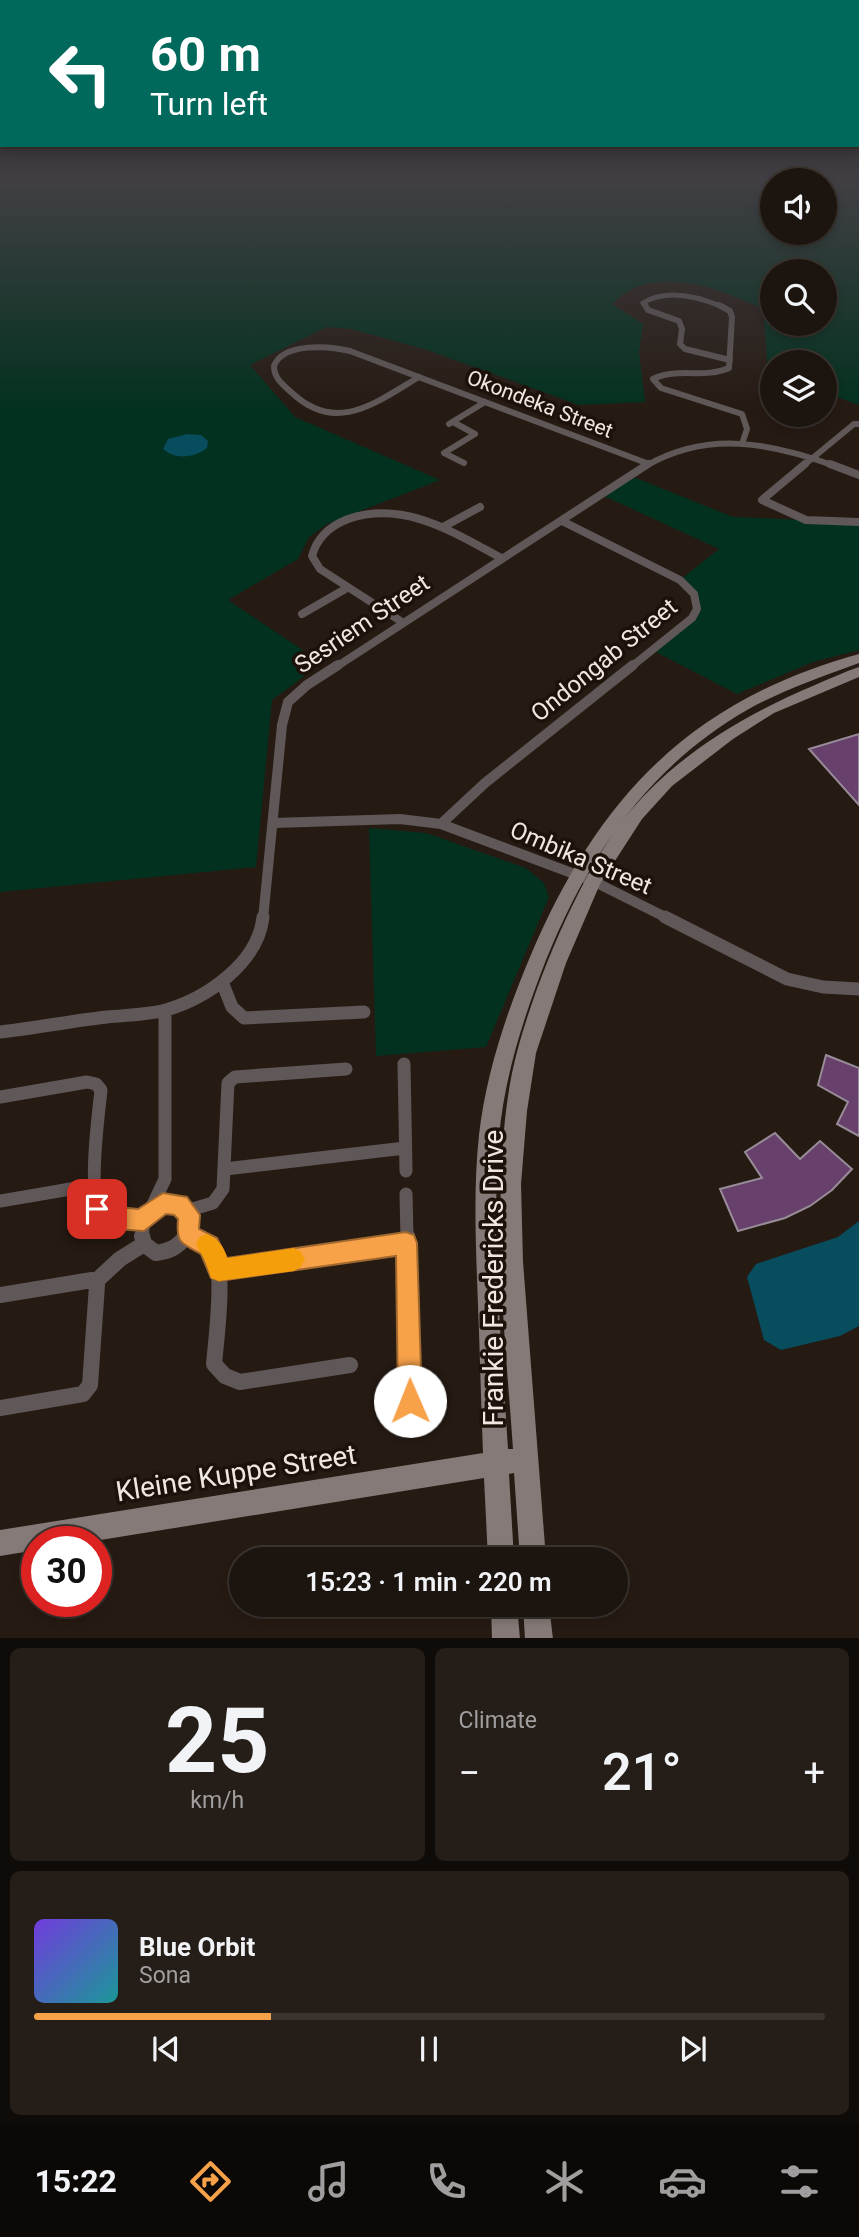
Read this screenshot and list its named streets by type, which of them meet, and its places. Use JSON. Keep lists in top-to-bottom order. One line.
{"streets":{"main road":["Frankie Fredericks Drive","Kleine Kuppe Street"],"street":["Okondeka Street","Sesriem Street","Ondongab Street","Ombika Street"]},"crossings":[["Okondeka Street","Sesriem Street"],["Sesriem Street","Ondongab Street"],["Sesriem Street","Ombika Street"],["Ondongab Street","Ombika Street"],["Ombika Street","Frankie Fredericks Drive"],["Frankie Fredericks Drive","Kleine Kuppe Street"]],"page":{"turn":["60 m","Turn left"],"limit":"30","trip":"15:23 · 1 min · 220 m","tile":[["25","km/h"],"Climate"],"heat":["−","21°","+"],"song":["Blue Orbit","Sona"],"tabs":"15:22"}}
